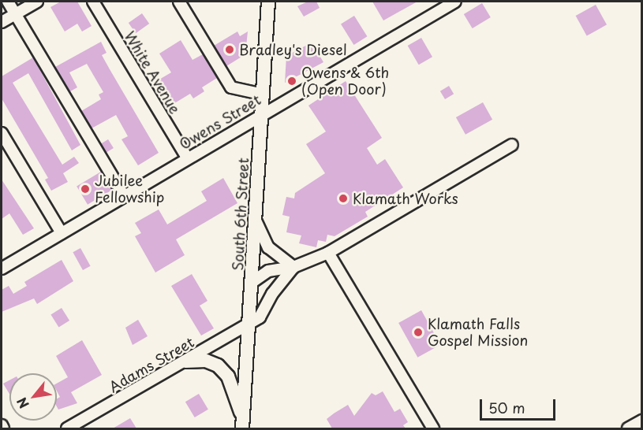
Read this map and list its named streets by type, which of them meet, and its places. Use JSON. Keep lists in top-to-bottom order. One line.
{"streets":{"main road":["South 6th Street"],"street":["White Avenue","Owens Street","Adams Street"]},"crossings":[["White Avenue","Owens Street"],["Owens Street","South 6th Street"],["South 6th Street","Adams Street"]],"places":["Bradley's Diesel","Owens & 6th (Open Door)","Jubilee Fellowship","Klamath Works","Klamath Falls Gospel Mission"],"scale_bar":"50 m","north":"bottom left"}
